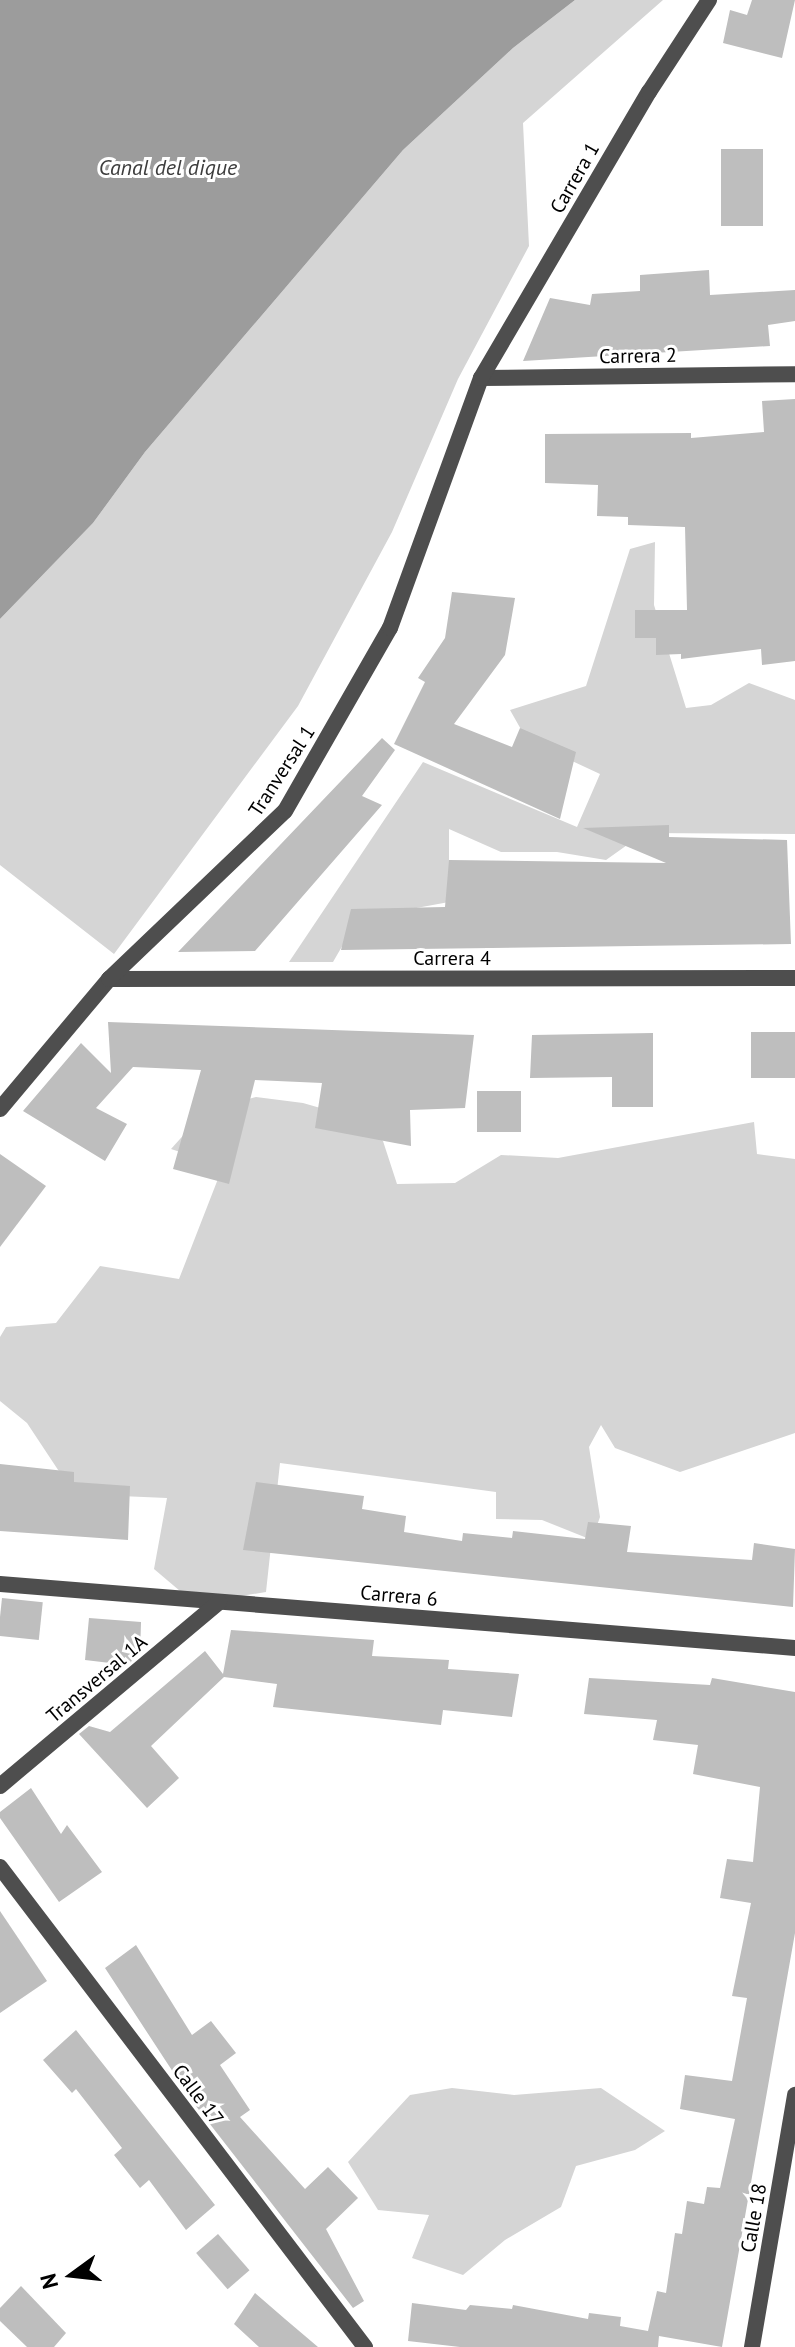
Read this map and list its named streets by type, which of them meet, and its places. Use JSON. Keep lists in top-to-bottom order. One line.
{"streets":{"street":["Carrera 1","Carrera 2","Tranversal 1","Carrera 4","Carrera 6","Transversal 1A","Calle 17","Calle 18"]},"crossings":[["Carrera 1","Carrera 2"],["Carrera 1","Tranversal 1"],["Carrera 2","Tranversal 1"],["Tranversal 1","Carrera 4"],["Carrera 6","Transversal 1A"]],"water":["Canal del dique"],"north":"left"}
